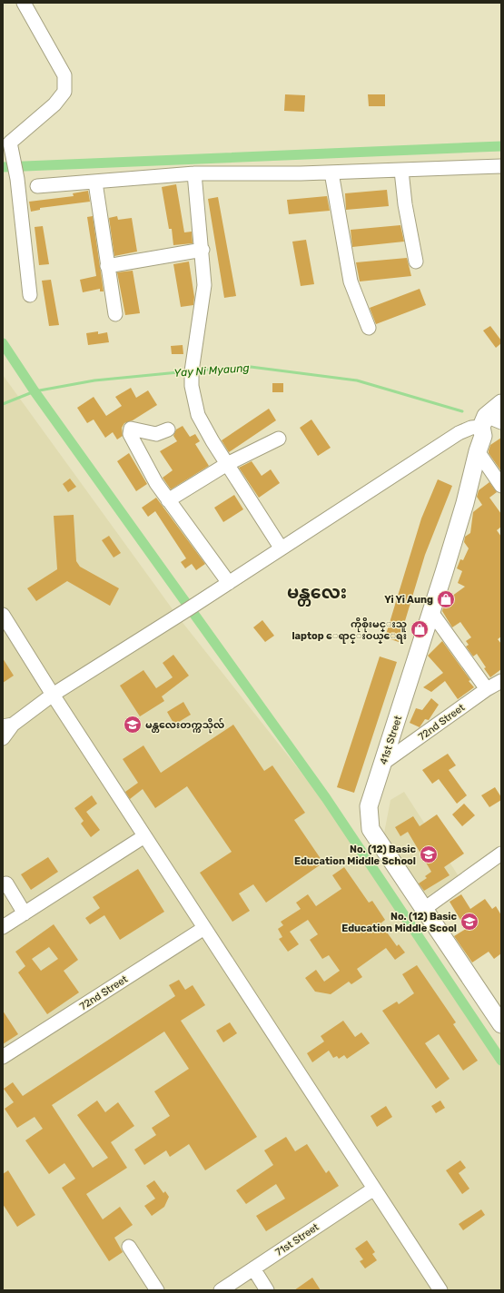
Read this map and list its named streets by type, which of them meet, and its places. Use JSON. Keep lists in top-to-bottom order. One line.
{"streets":{"main road":["41st Street"],"street":["72nd Street","71st Street"]},"crossings":[["72nd Street","41st Street"]],"districts":["မန္တလေး"],"water":["Yay Ni Myaung"],"places":{"shop":["Yi Yi Aung","ကိုစိုးမင္းသူ laptop ေရာင္းဝယ္ေရး"],"school or university":["မန္တလေးတက္ကသိုလ်","No. (12) Basic Education Middle School","No. (12) Basic Education Middle Scool"]}}
